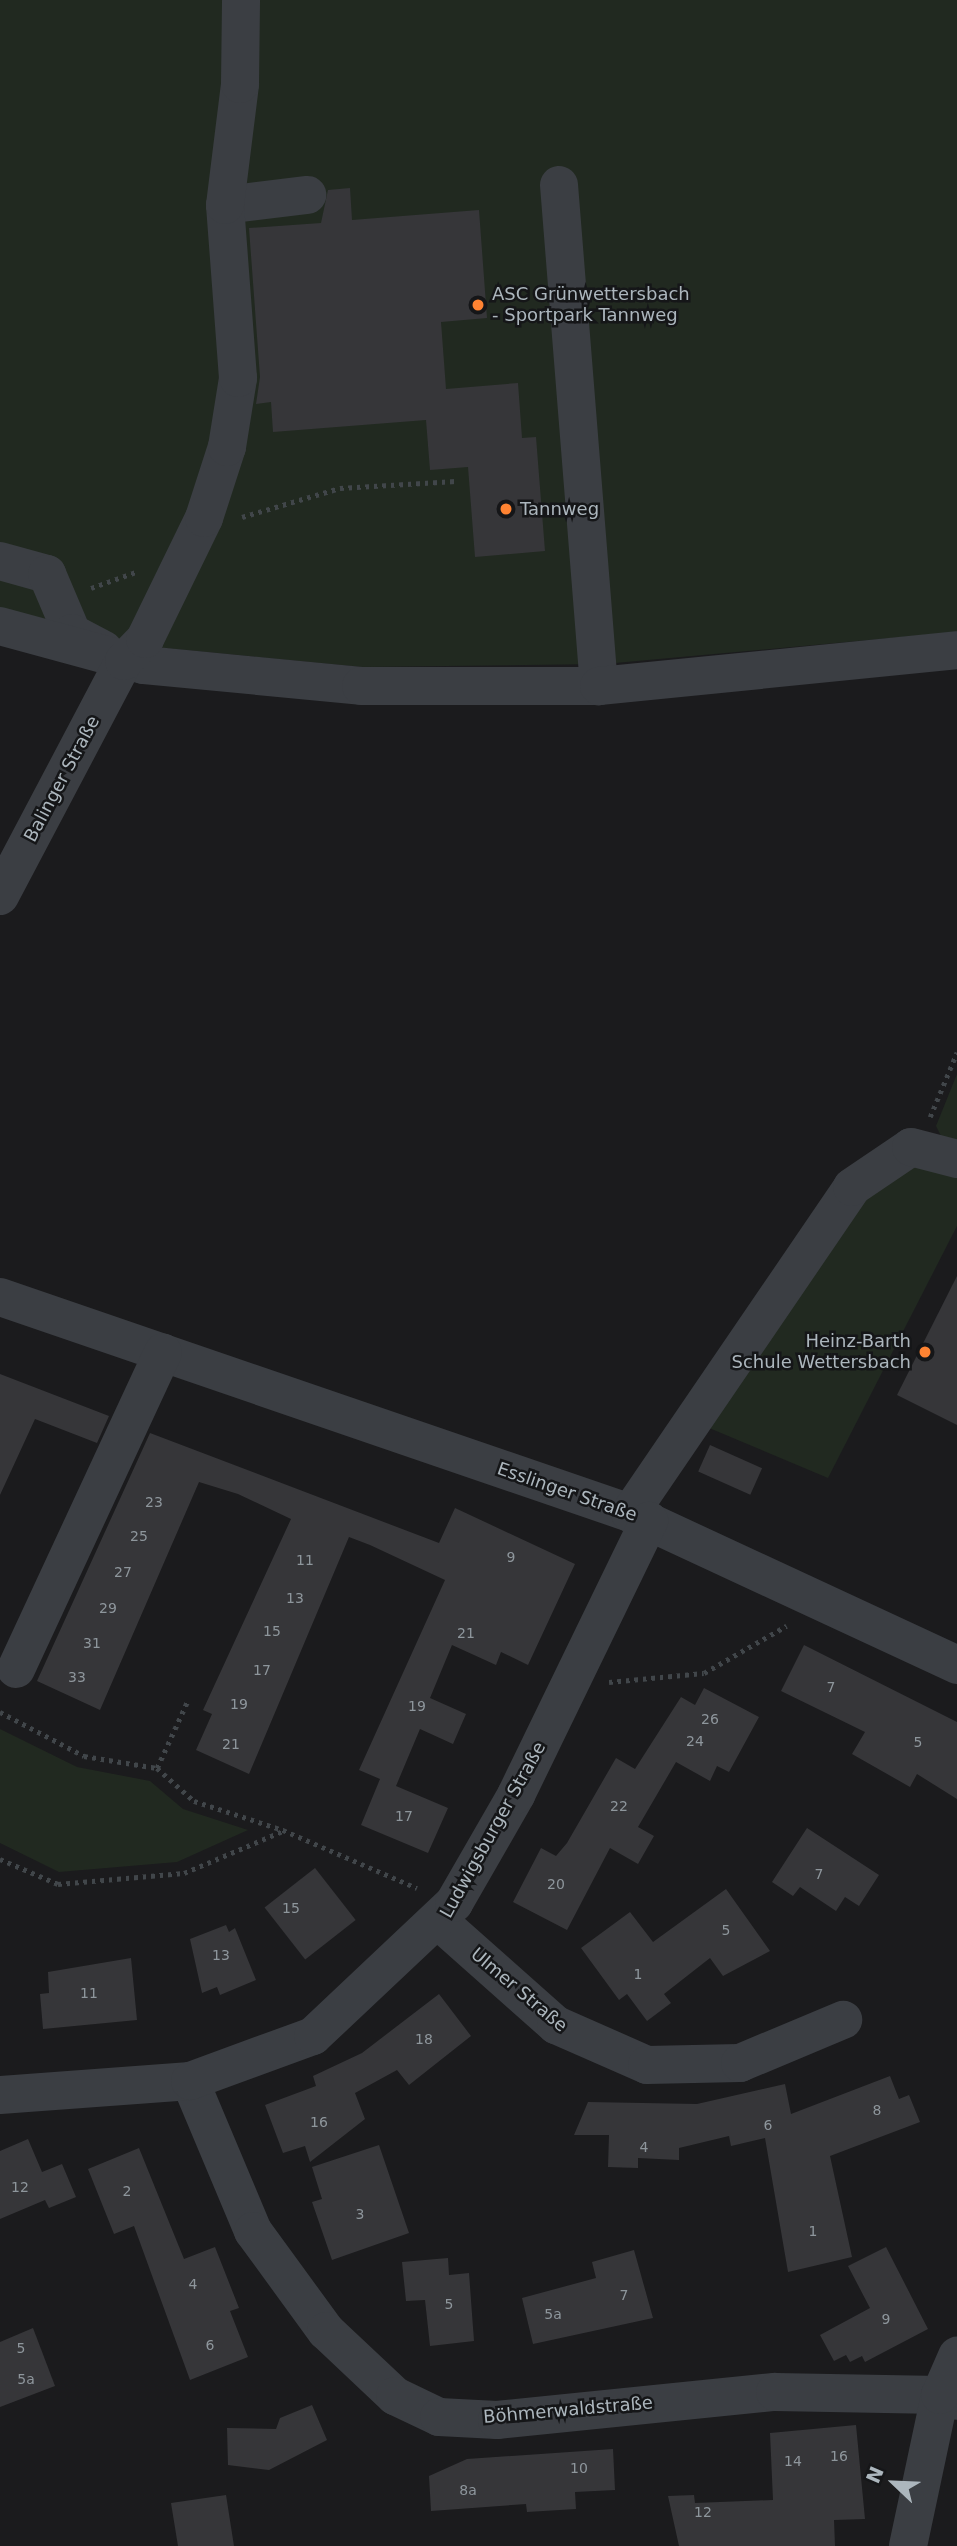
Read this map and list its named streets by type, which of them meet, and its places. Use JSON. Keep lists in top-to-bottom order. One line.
{"streets":{"street":["Balinger Straße","Esslinger Straße","Ludwigsburger Straße","Ulmer Straße","Böhmerwaldstraße"]},"crossings":[["Esslinger Straße","Ludwigsburger Straße"],["Ludwigsburger Straße","Ulmer Straße"],["Ludwigsburger Straße","Böhmerwaldstraße"]],"places":["ASC Grünwettersbach - Sportpark Tannweg","Tannweg","Heinz-Barth Schule Wettersbach"],"house_numbers":["23","25","9","11","27","13","29","15","21","31","17","33","7","19","19","26","24","5","21","22","17","7","20","15","5","13","1","11","18","8","16","6","4","12","2","3","1","4","7","5","5a","9","6","5","5a","16","14","10","8a","12"],"north":"top left"}
